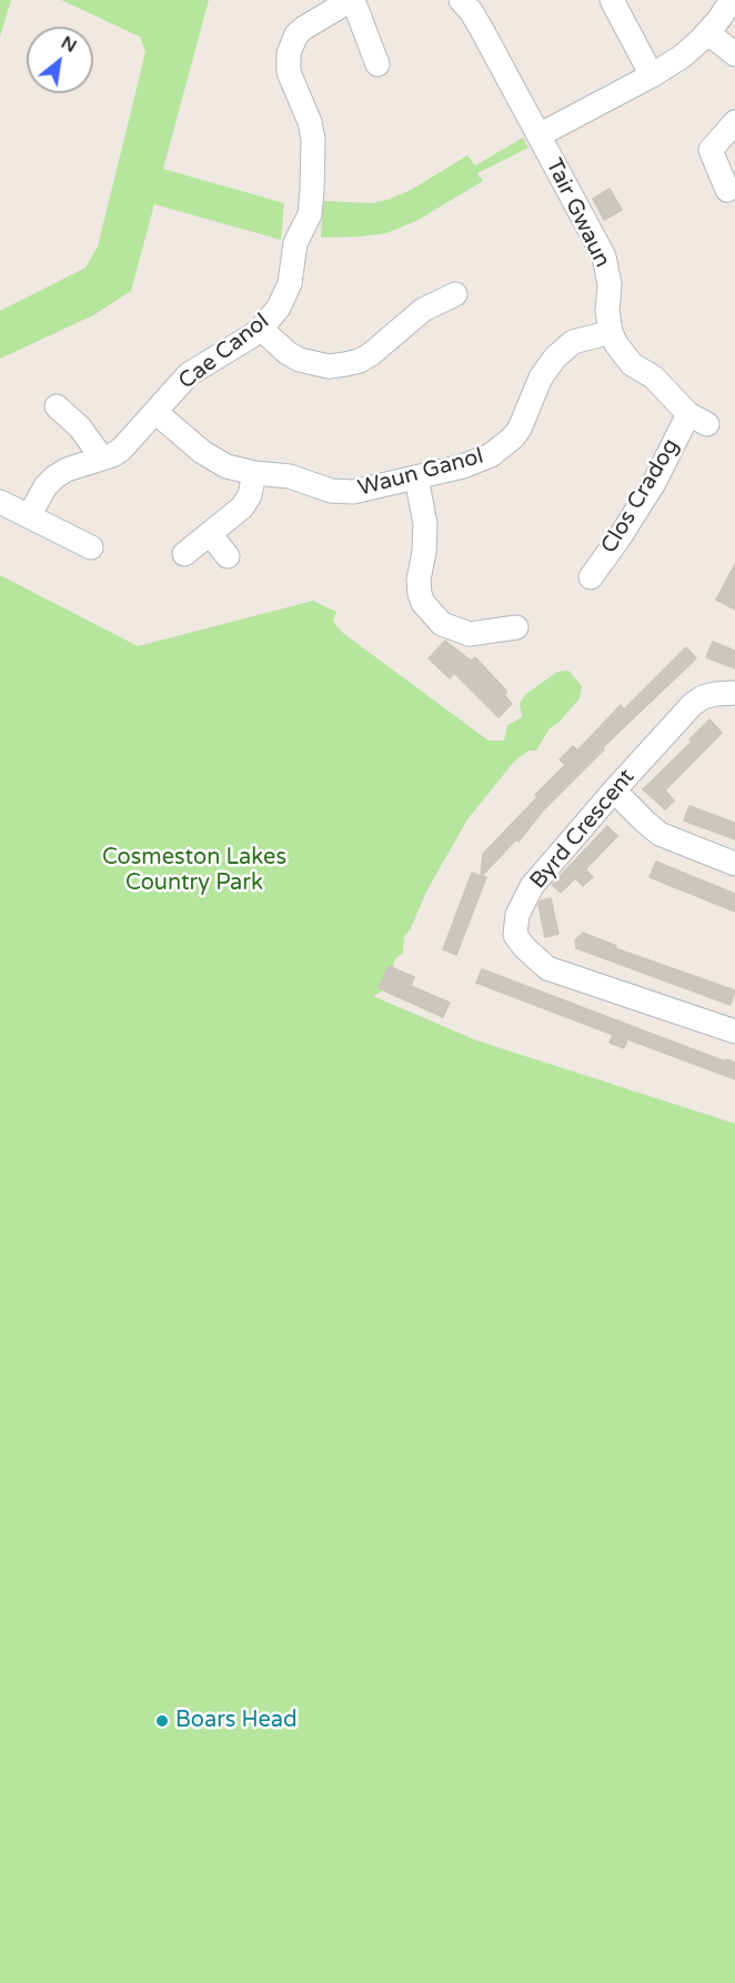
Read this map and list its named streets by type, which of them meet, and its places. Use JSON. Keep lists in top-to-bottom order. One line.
{"streets":{"street":["Tair Gwaun","Cae Canol","Waun Ganol","Clos Cradog","Byrd Crescent"]},"crossings":[["Tair Gwaun","Waun Ganol"],["Tair Gwaun","Clos Cradog"],["Cae Canol","Waun Ganol"],["Waun Ganol","Clos Cradog"]],"parks":["Cosmeston Lakes Country Park"],"places":["Boars Head"],"north":"top right"}
